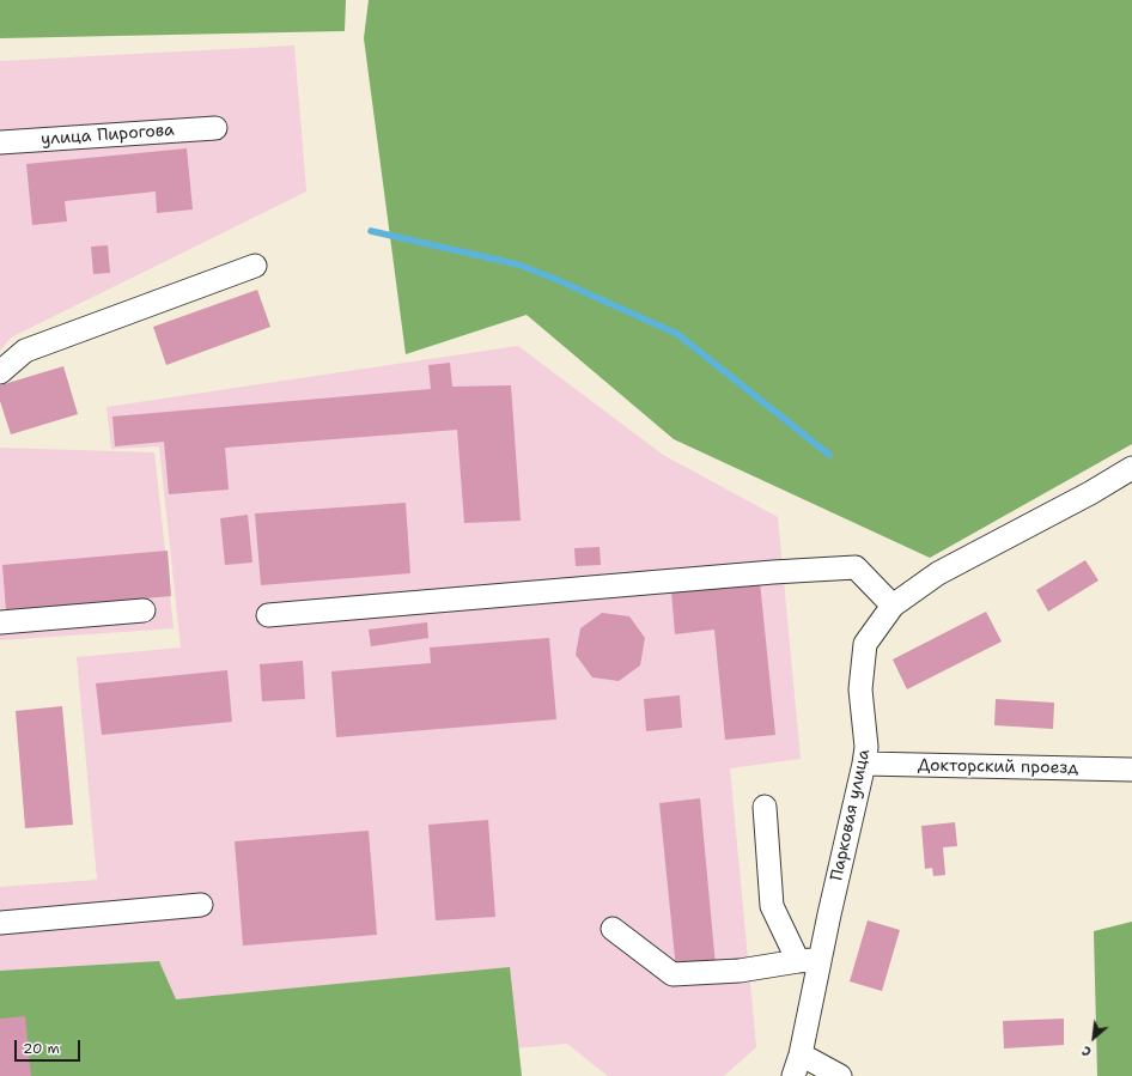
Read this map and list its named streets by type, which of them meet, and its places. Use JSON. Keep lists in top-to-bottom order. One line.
{"streets":{"street":["улица Пирогова","Докторский проезд","Парковая улица"]},"crossings":[["Докторский проезд","Парковая улица"]],"scale_bar":"20 m","north":"bottom left"}
